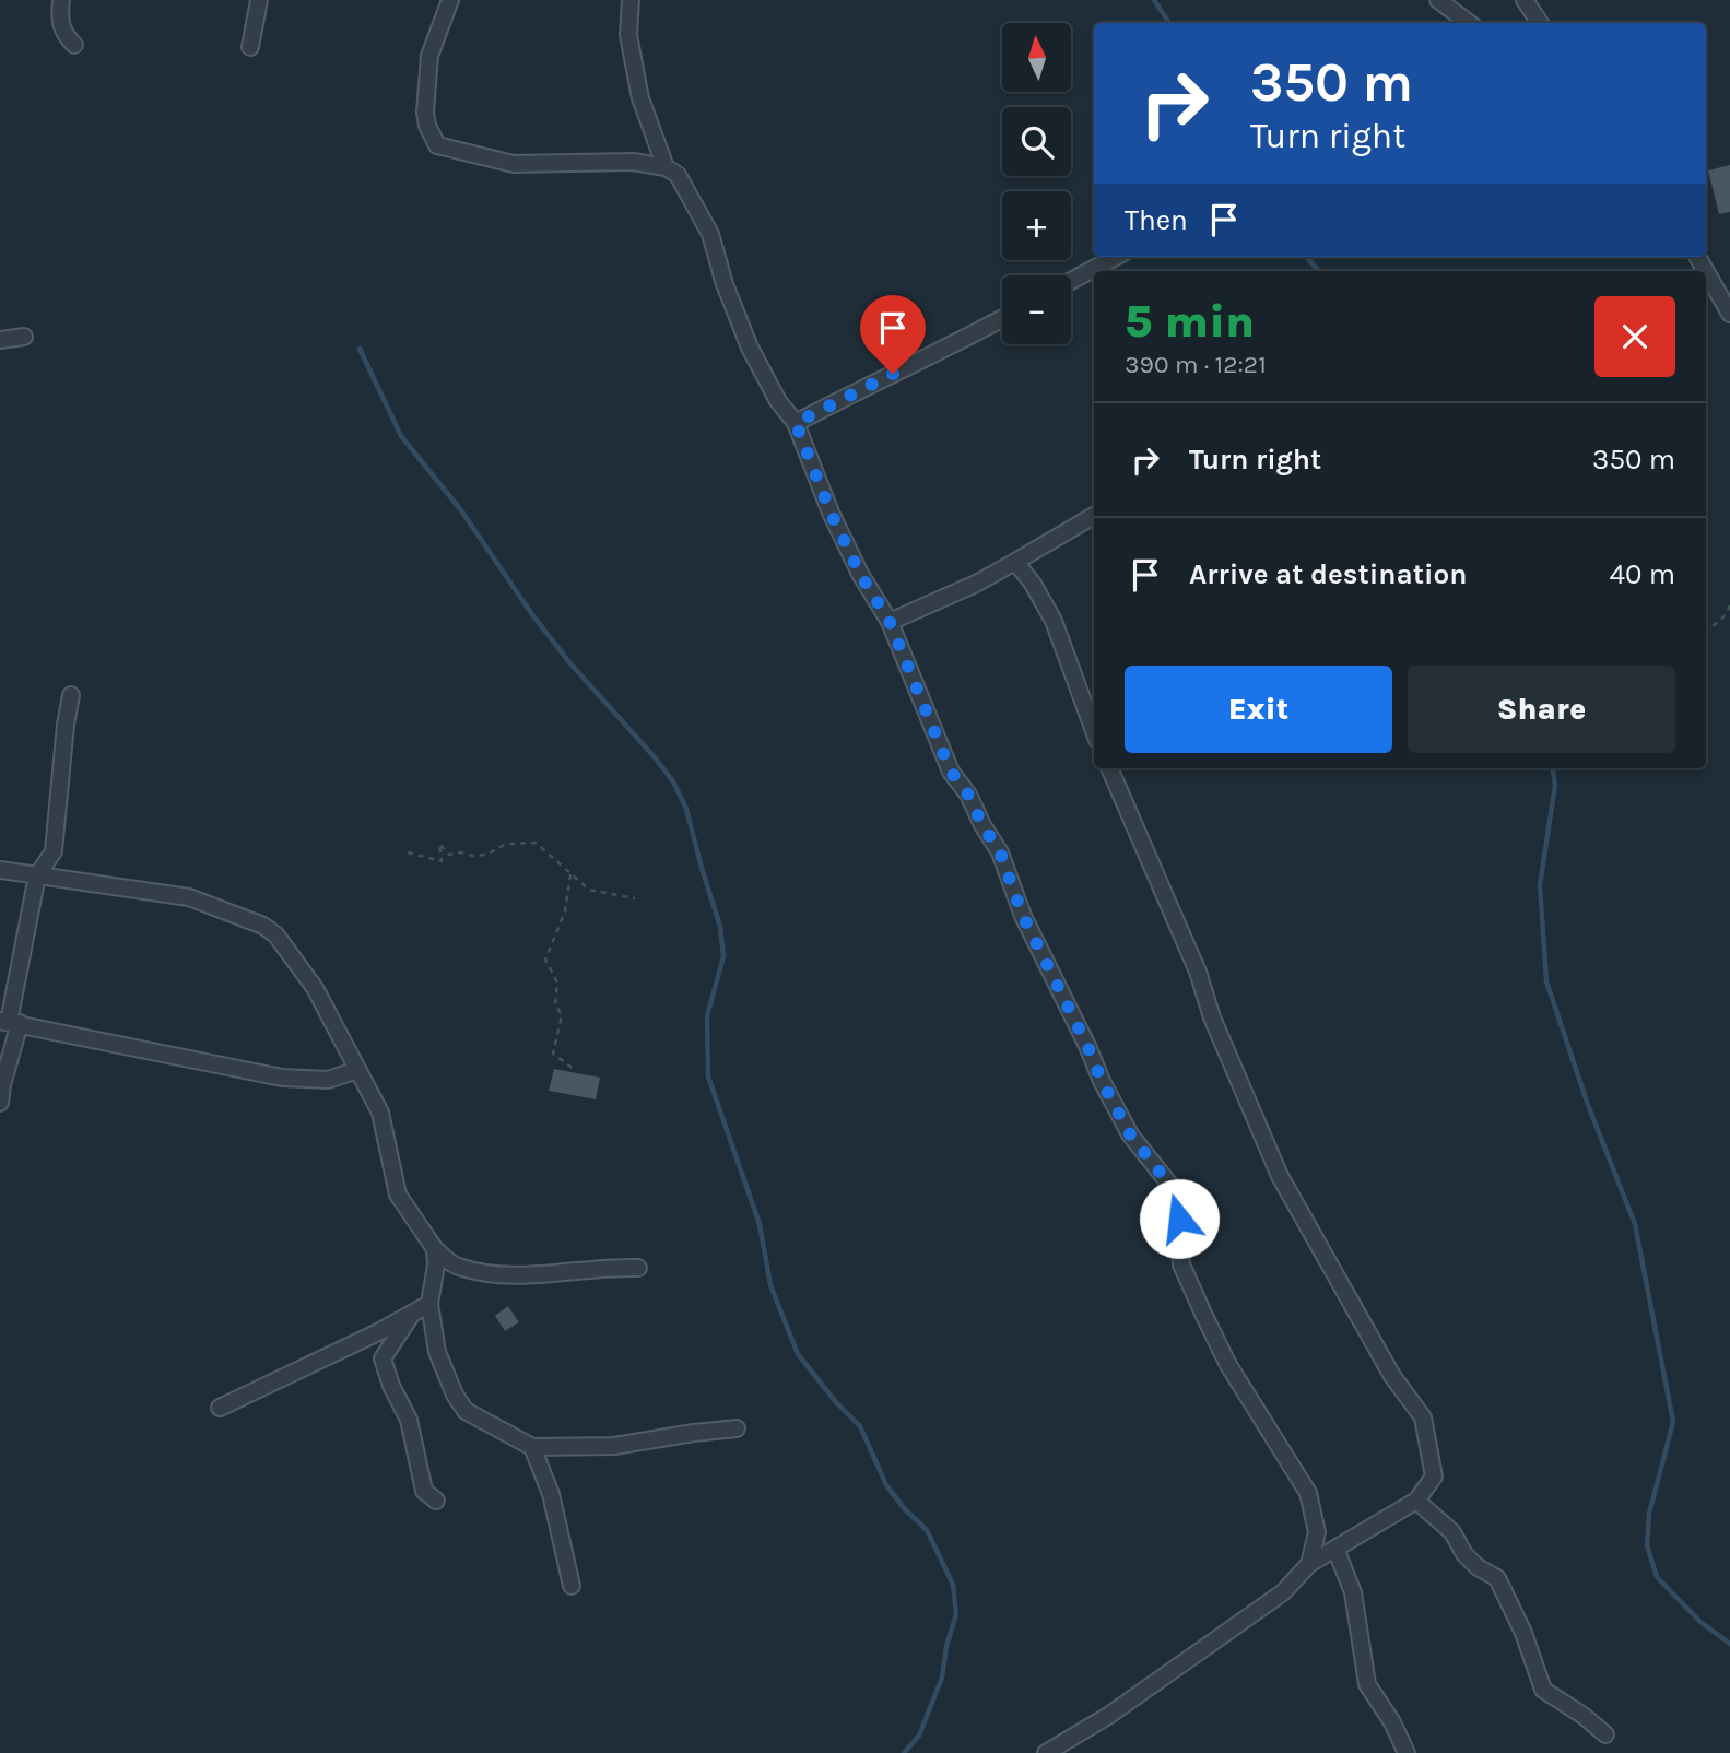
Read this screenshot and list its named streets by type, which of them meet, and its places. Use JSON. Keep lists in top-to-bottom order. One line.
{"north":"top","page":{"map_buttons":["+","−"],"turn":["350 m","Turn right"],"then":"Then","heading":["5 min","390 m · 12:21"],"list":[{"name":"Turn right","value":"350 m"},{"name":"Arrive at destination","value":"40 m"}],"buttons":["Exit","Share"]}}
